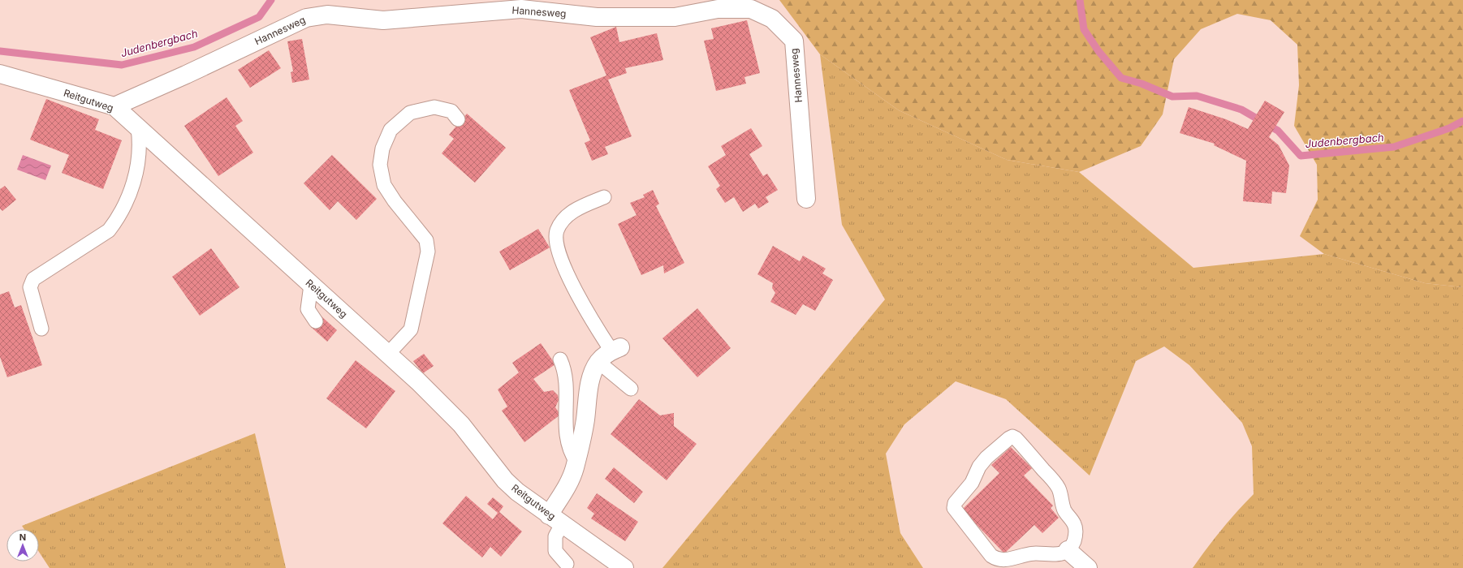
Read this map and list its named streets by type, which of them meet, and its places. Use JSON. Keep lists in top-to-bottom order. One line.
{"streets":{"street":["Hannesweg","Reitgutweg"]},"crossings":[["Hannesweg","Reitgutweg"]],"water":["Judenbergbach"],"north":"top"}
